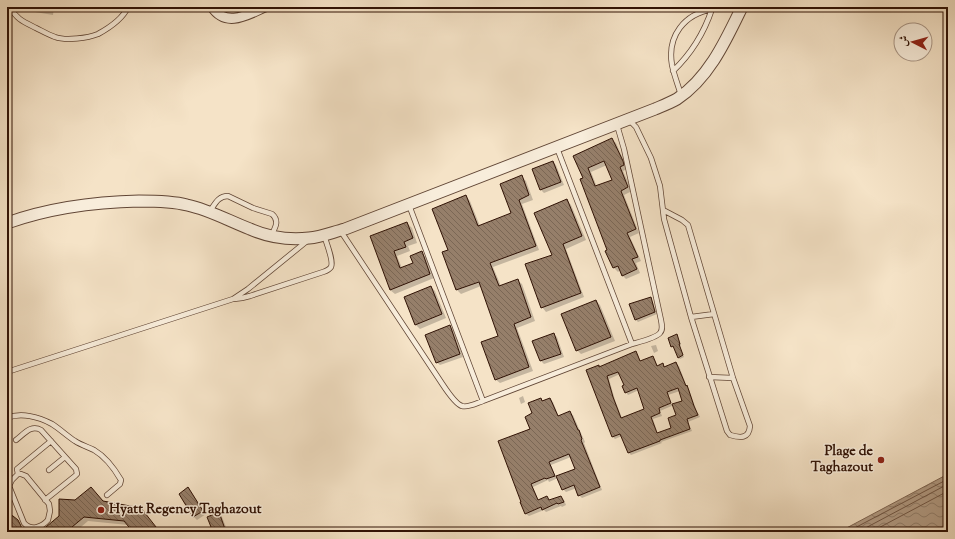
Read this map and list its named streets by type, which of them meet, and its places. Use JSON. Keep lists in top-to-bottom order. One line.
{"places":["Plage de Taghazout","Hyatt Regency Taghazout"],"north":"left"}
